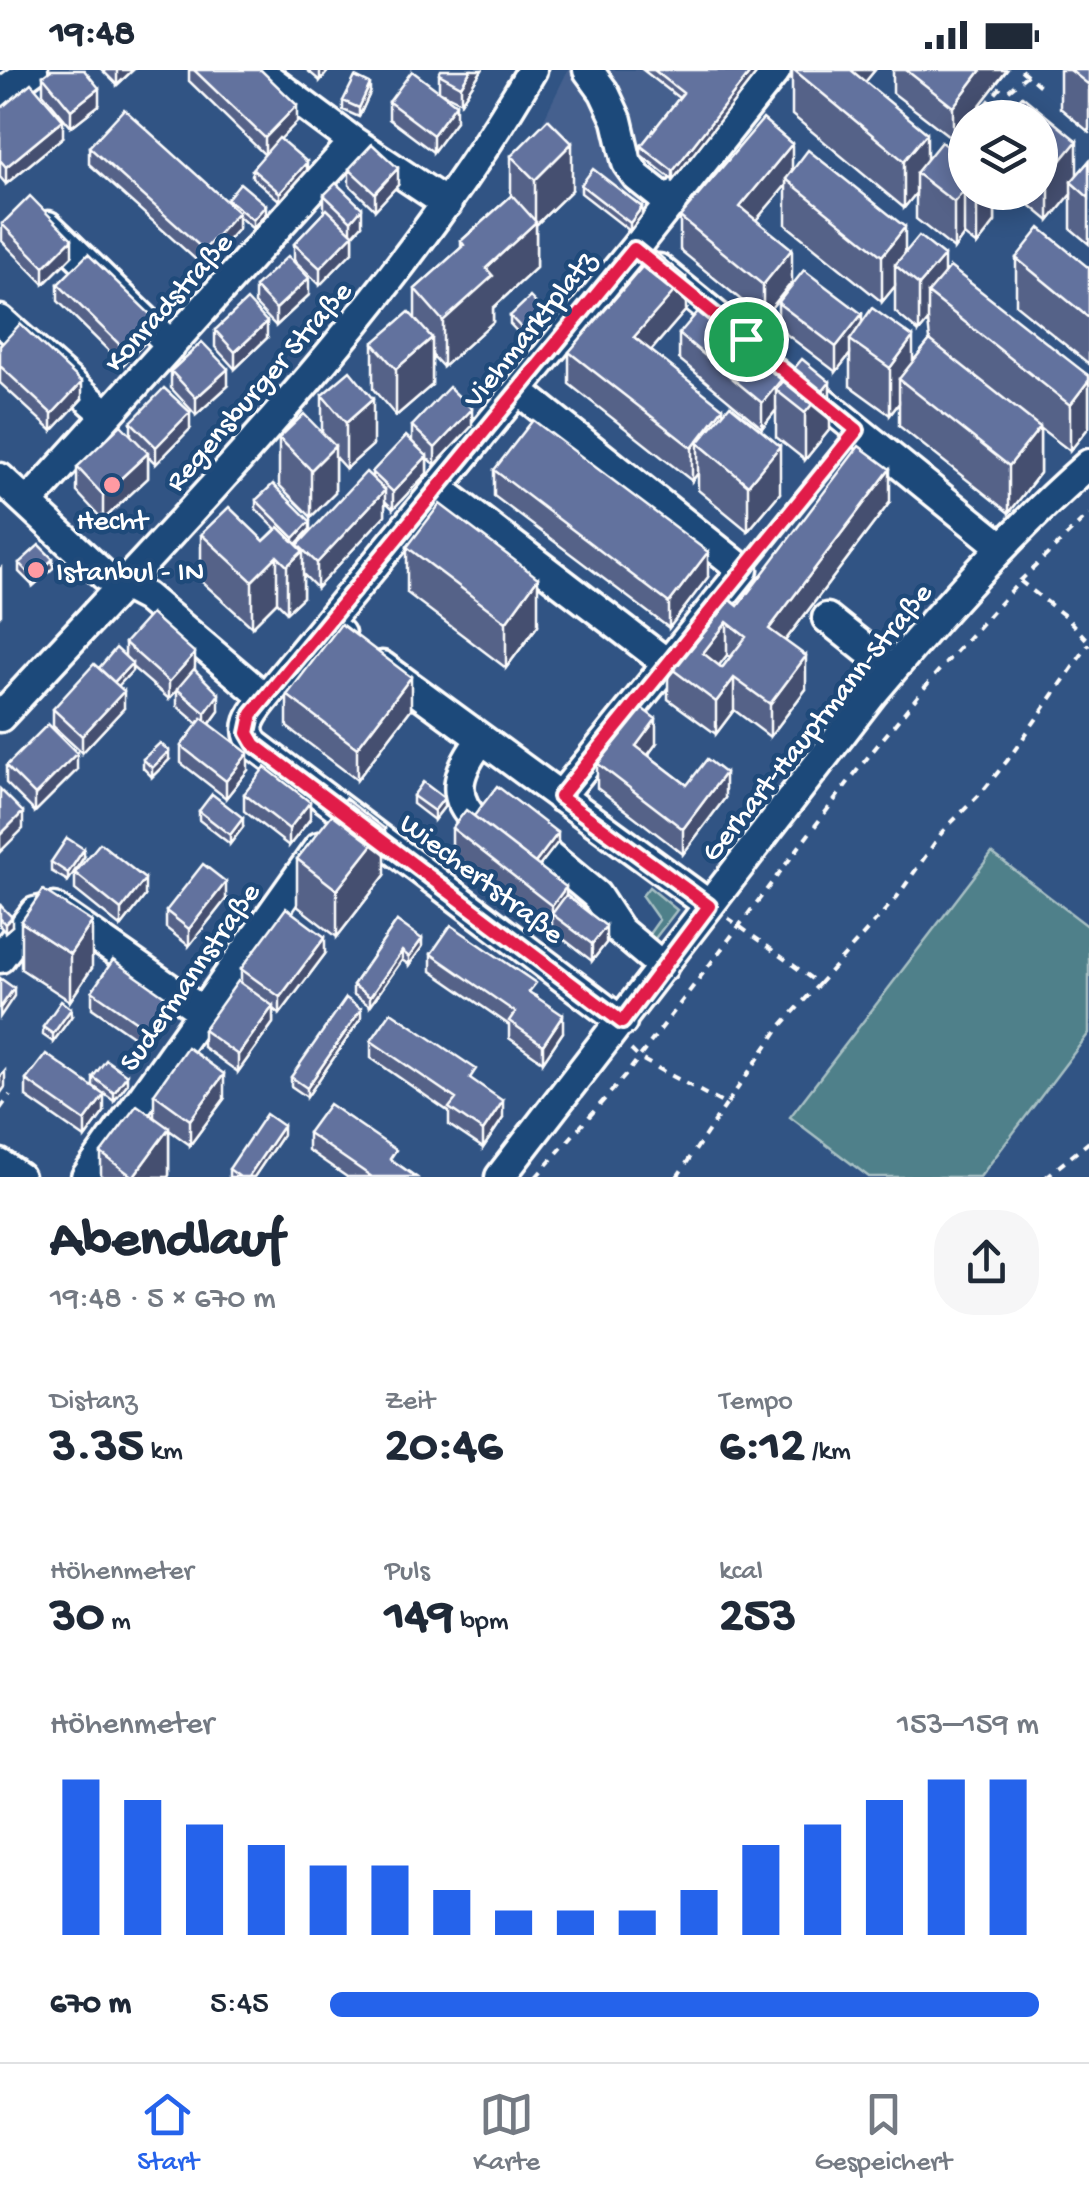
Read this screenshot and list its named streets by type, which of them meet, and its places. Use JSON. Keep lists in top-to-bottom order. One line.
{"streets":{"street":["Konradstraße","Viehmarktplatz","Regensburger Straße","Gerhart-Hauptmann-Straße","Wiechertstraße","Sudermannstraße"]},"crossings":[["Viehmarktplatz","Wiechertstraße"],["Gerhart-Hauptmann-Straße","Wiechertstraße"],["Wiechertstraße","Sudermannstraße"]],"places":["Hecht","Istanbul - IN"],"page":{"status":"19:48","heading":["Abendlauf","19:48 · 5 × 670 m"],"stats":[["Distanz","3.35 km"],["Zeit","20:46"],["Tempo","6:12 /km"],["Höhenmeter","30 m"],["Puls","149 bpm"],["kcal","253"]],"chart":["Höhenmeter","153–159 m"],"list":[{"name":"670 m","note":"5:45"}],"tabs":["Start","Karte","Gespeichert"]}}
